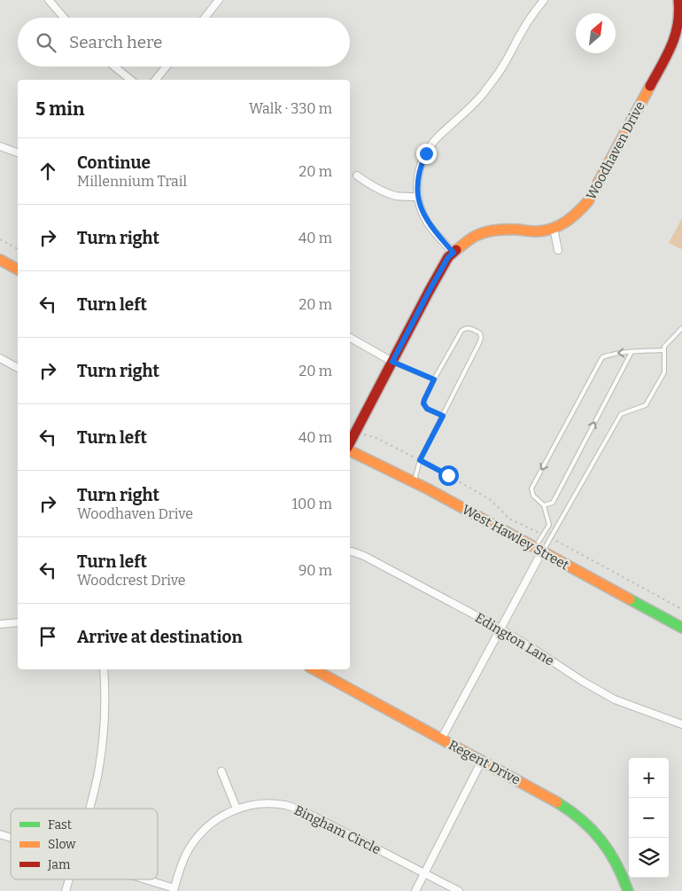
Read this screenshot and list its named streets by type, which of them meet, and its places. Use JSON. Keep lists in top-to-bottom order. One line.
{"streets":{"street":["Woodhaven Drive","West Hawley Street","Edington Lane","Regent Drive","Bingham Circle"]},"legend":["Fast","Slow","Jam"],"north":"top right","page":{"search":"Search here","heading":["5 min","Walk · 330 m"],"list":[["Continue","Millennium Trail","20 m"],["Turn right","40 m"],["Turn left","20 m"],["Turn right","20 m"],["Turn left","40 m"],["Turn right","Woodhaven Drive","100 m"],["Turn left","Woodcrest Drive","90 m"],"Arrive at destination"],"map_buttons":["+","−"]}}
